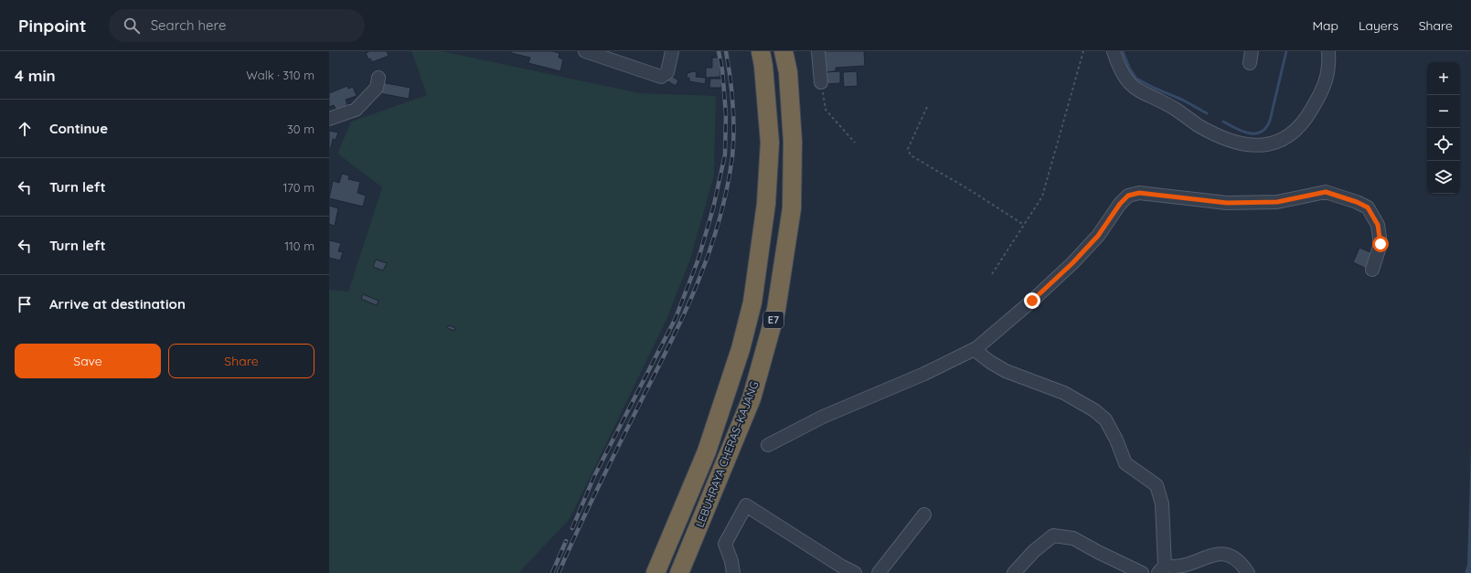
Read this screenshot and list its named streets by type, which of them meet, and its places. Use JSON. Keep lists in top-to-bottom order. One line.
{"streets":{"highway":["E7","LEBUHRAYA CHERAS–KAJANG"]},"page":{"header":"Pinpoint","search":"Search here","nav":["Map","Layers","Share"],"heading":["4 min","Walk · 310 m"],"map_buttons":["+","−"],"list":[["Continue","30 m"],["Turn left","170 m"],["Turn left","110 m"],"Arrive at destination"],"buttons":["Save","Share"]}}
